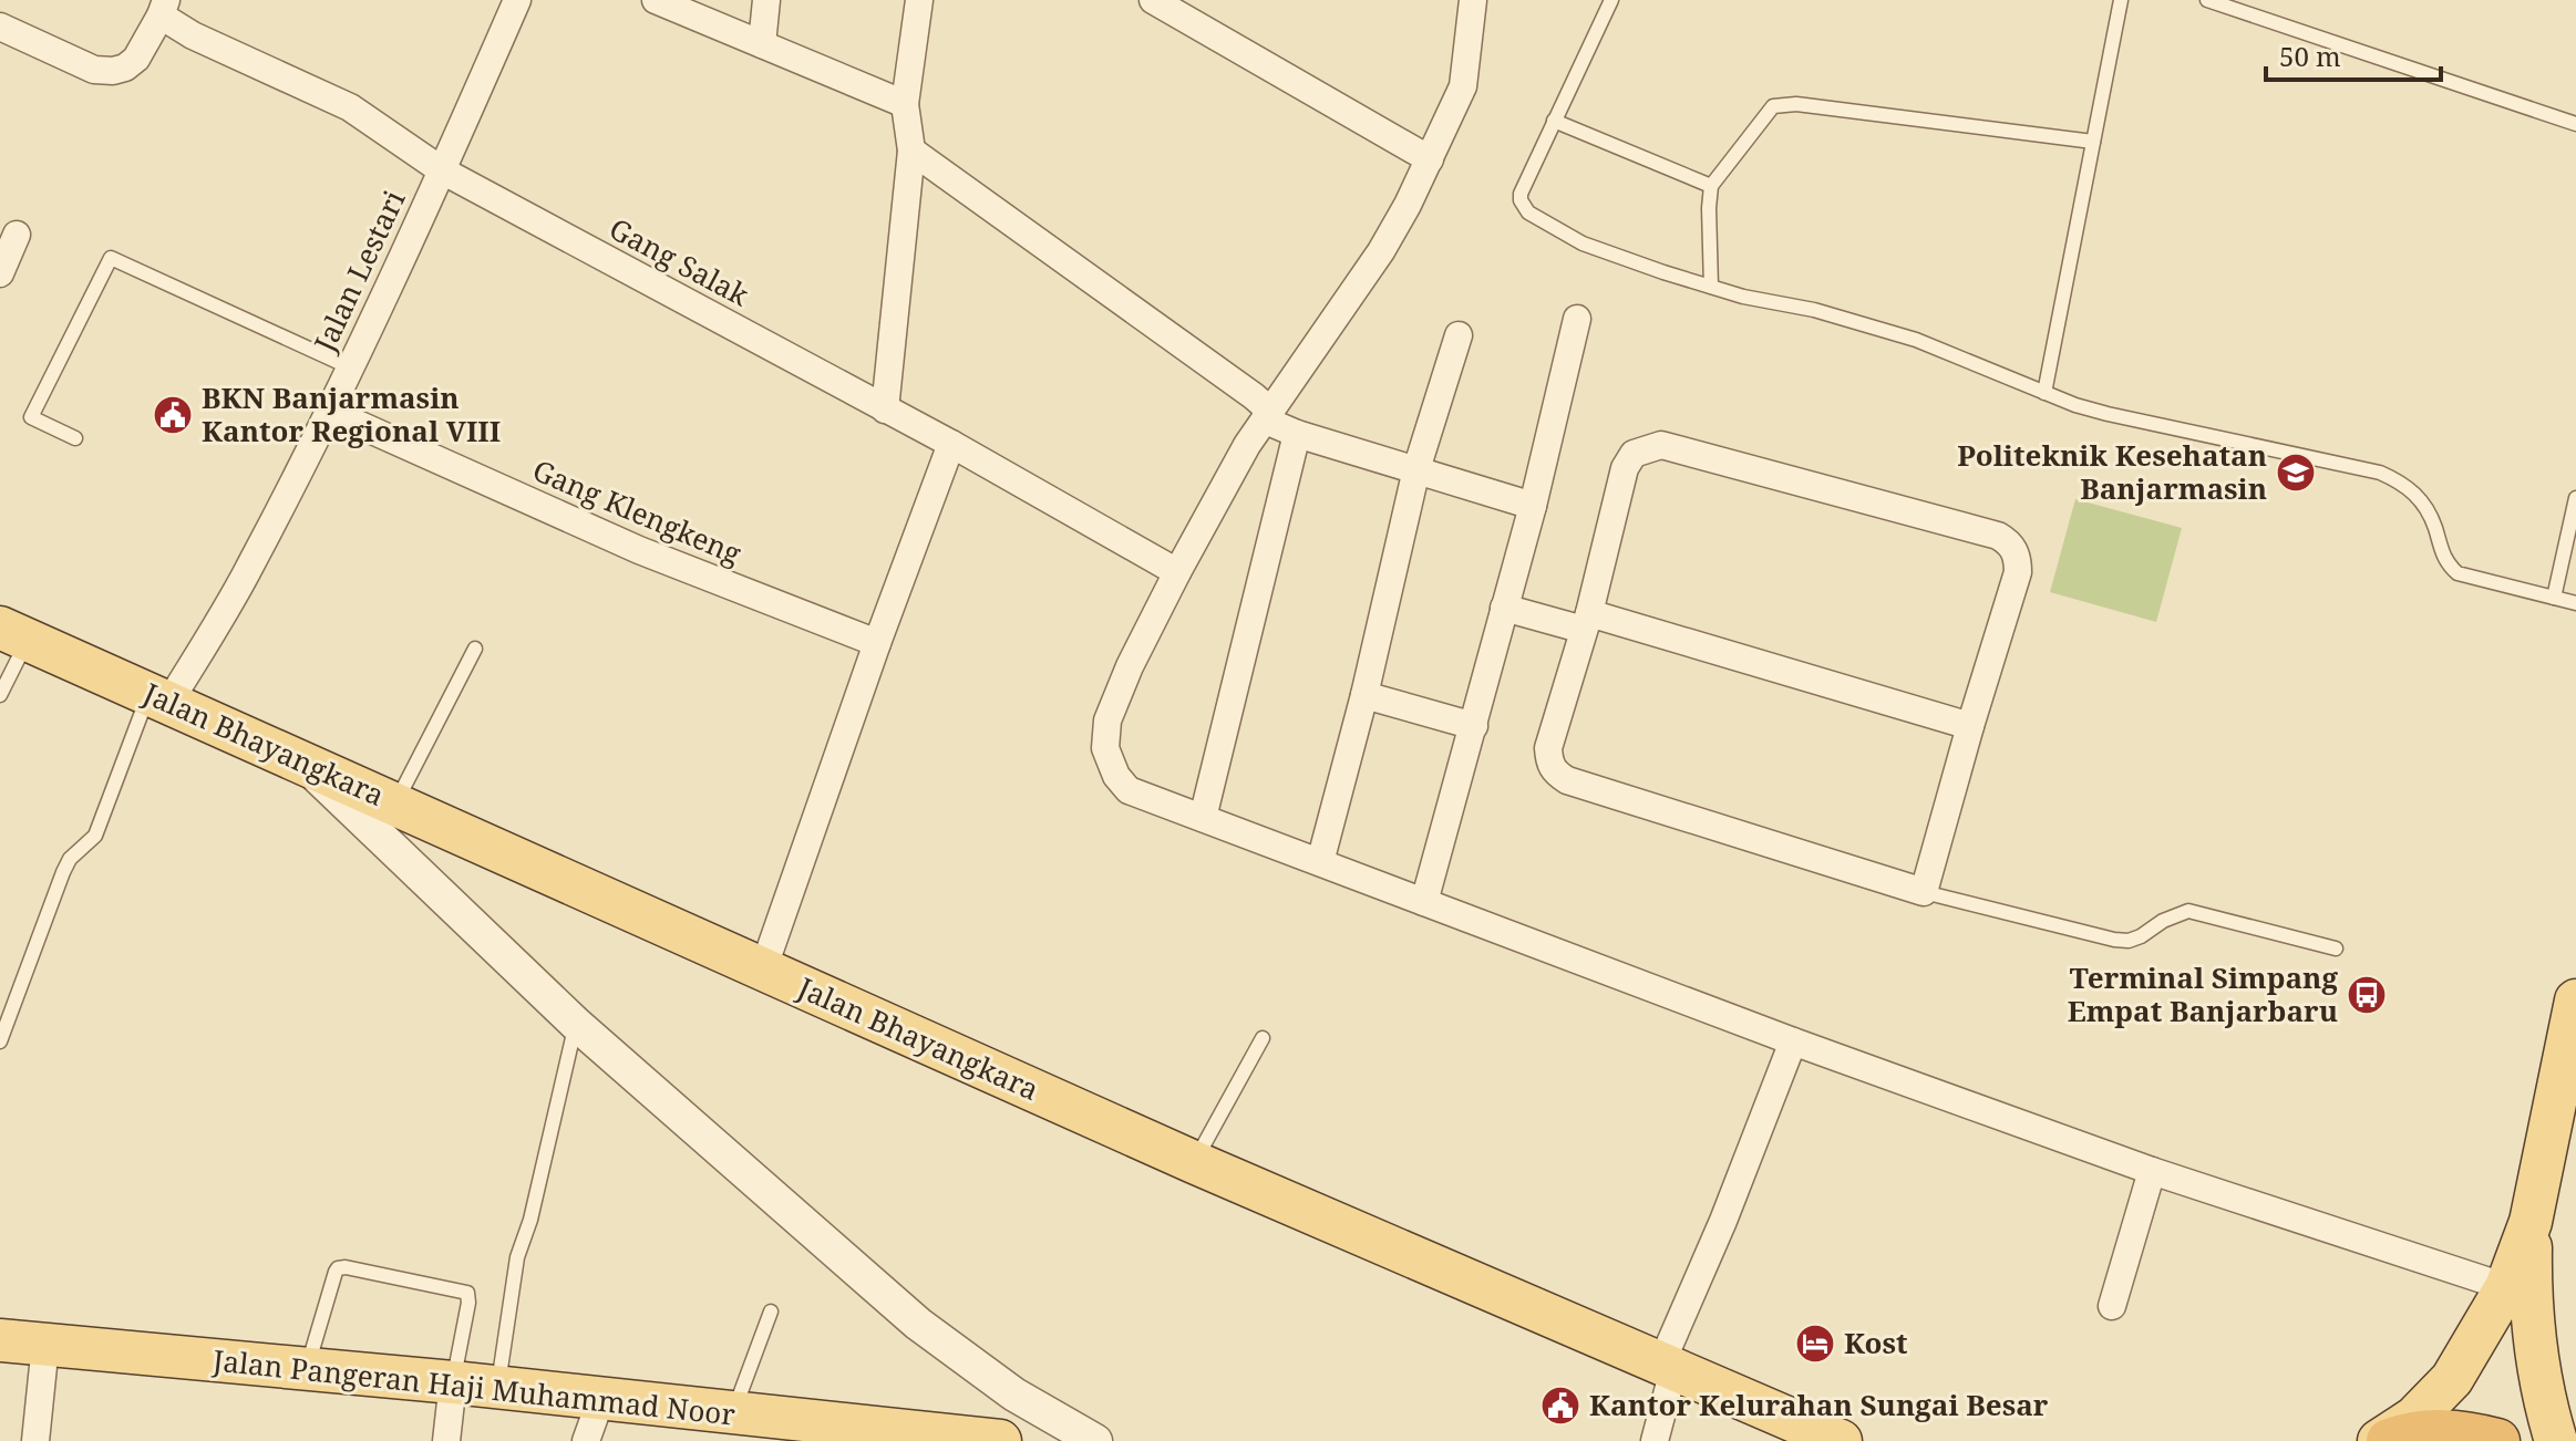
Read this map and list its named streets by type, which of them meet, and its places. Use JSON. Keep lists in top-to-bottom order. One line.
{"streets":{"main road":["Jalan Bhayangkara","Jalan Pangeran Haji Muhammad Noor"],"street":["Gang Salak","Jalan Lestari","Gang Klengkeng"]},"crossings":[["Gang Salak","Jalan Lestari"],["Jalan Lestari","Gang Klengkeng"],["Jalan Lestari","Jalan Bhayangkara"]],"places":{"public building":["BKN Banjarmasin Kantor Regional VIII","Kantor Kelurahan Sungai Besar"],"school or university":["Politeknik Kesehatan Banjarmasin"],"bus stop":["Terminal Simpang Empat Banjarbaru"],"hotel":["Kost"]},"scale_bar":"50 m"}
